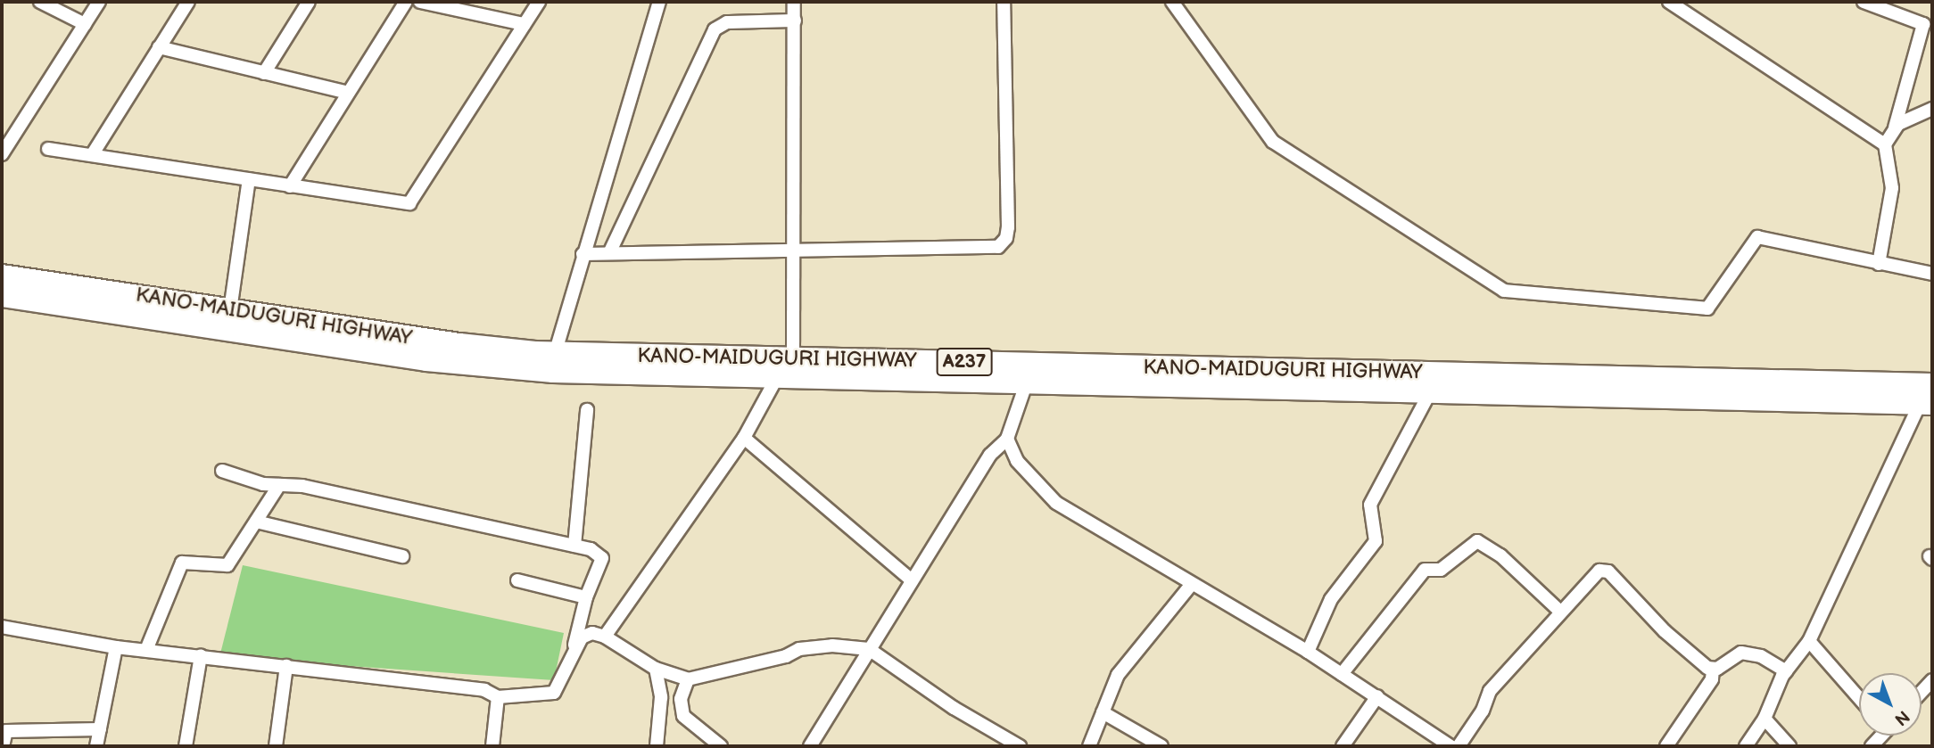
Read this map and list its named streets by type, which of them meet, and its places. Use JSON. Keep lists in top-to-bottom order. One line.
{"streets":{"highway":["KANO-MAIDUGURI HIGHWAY","A237"]},"north":"bottom right"}
